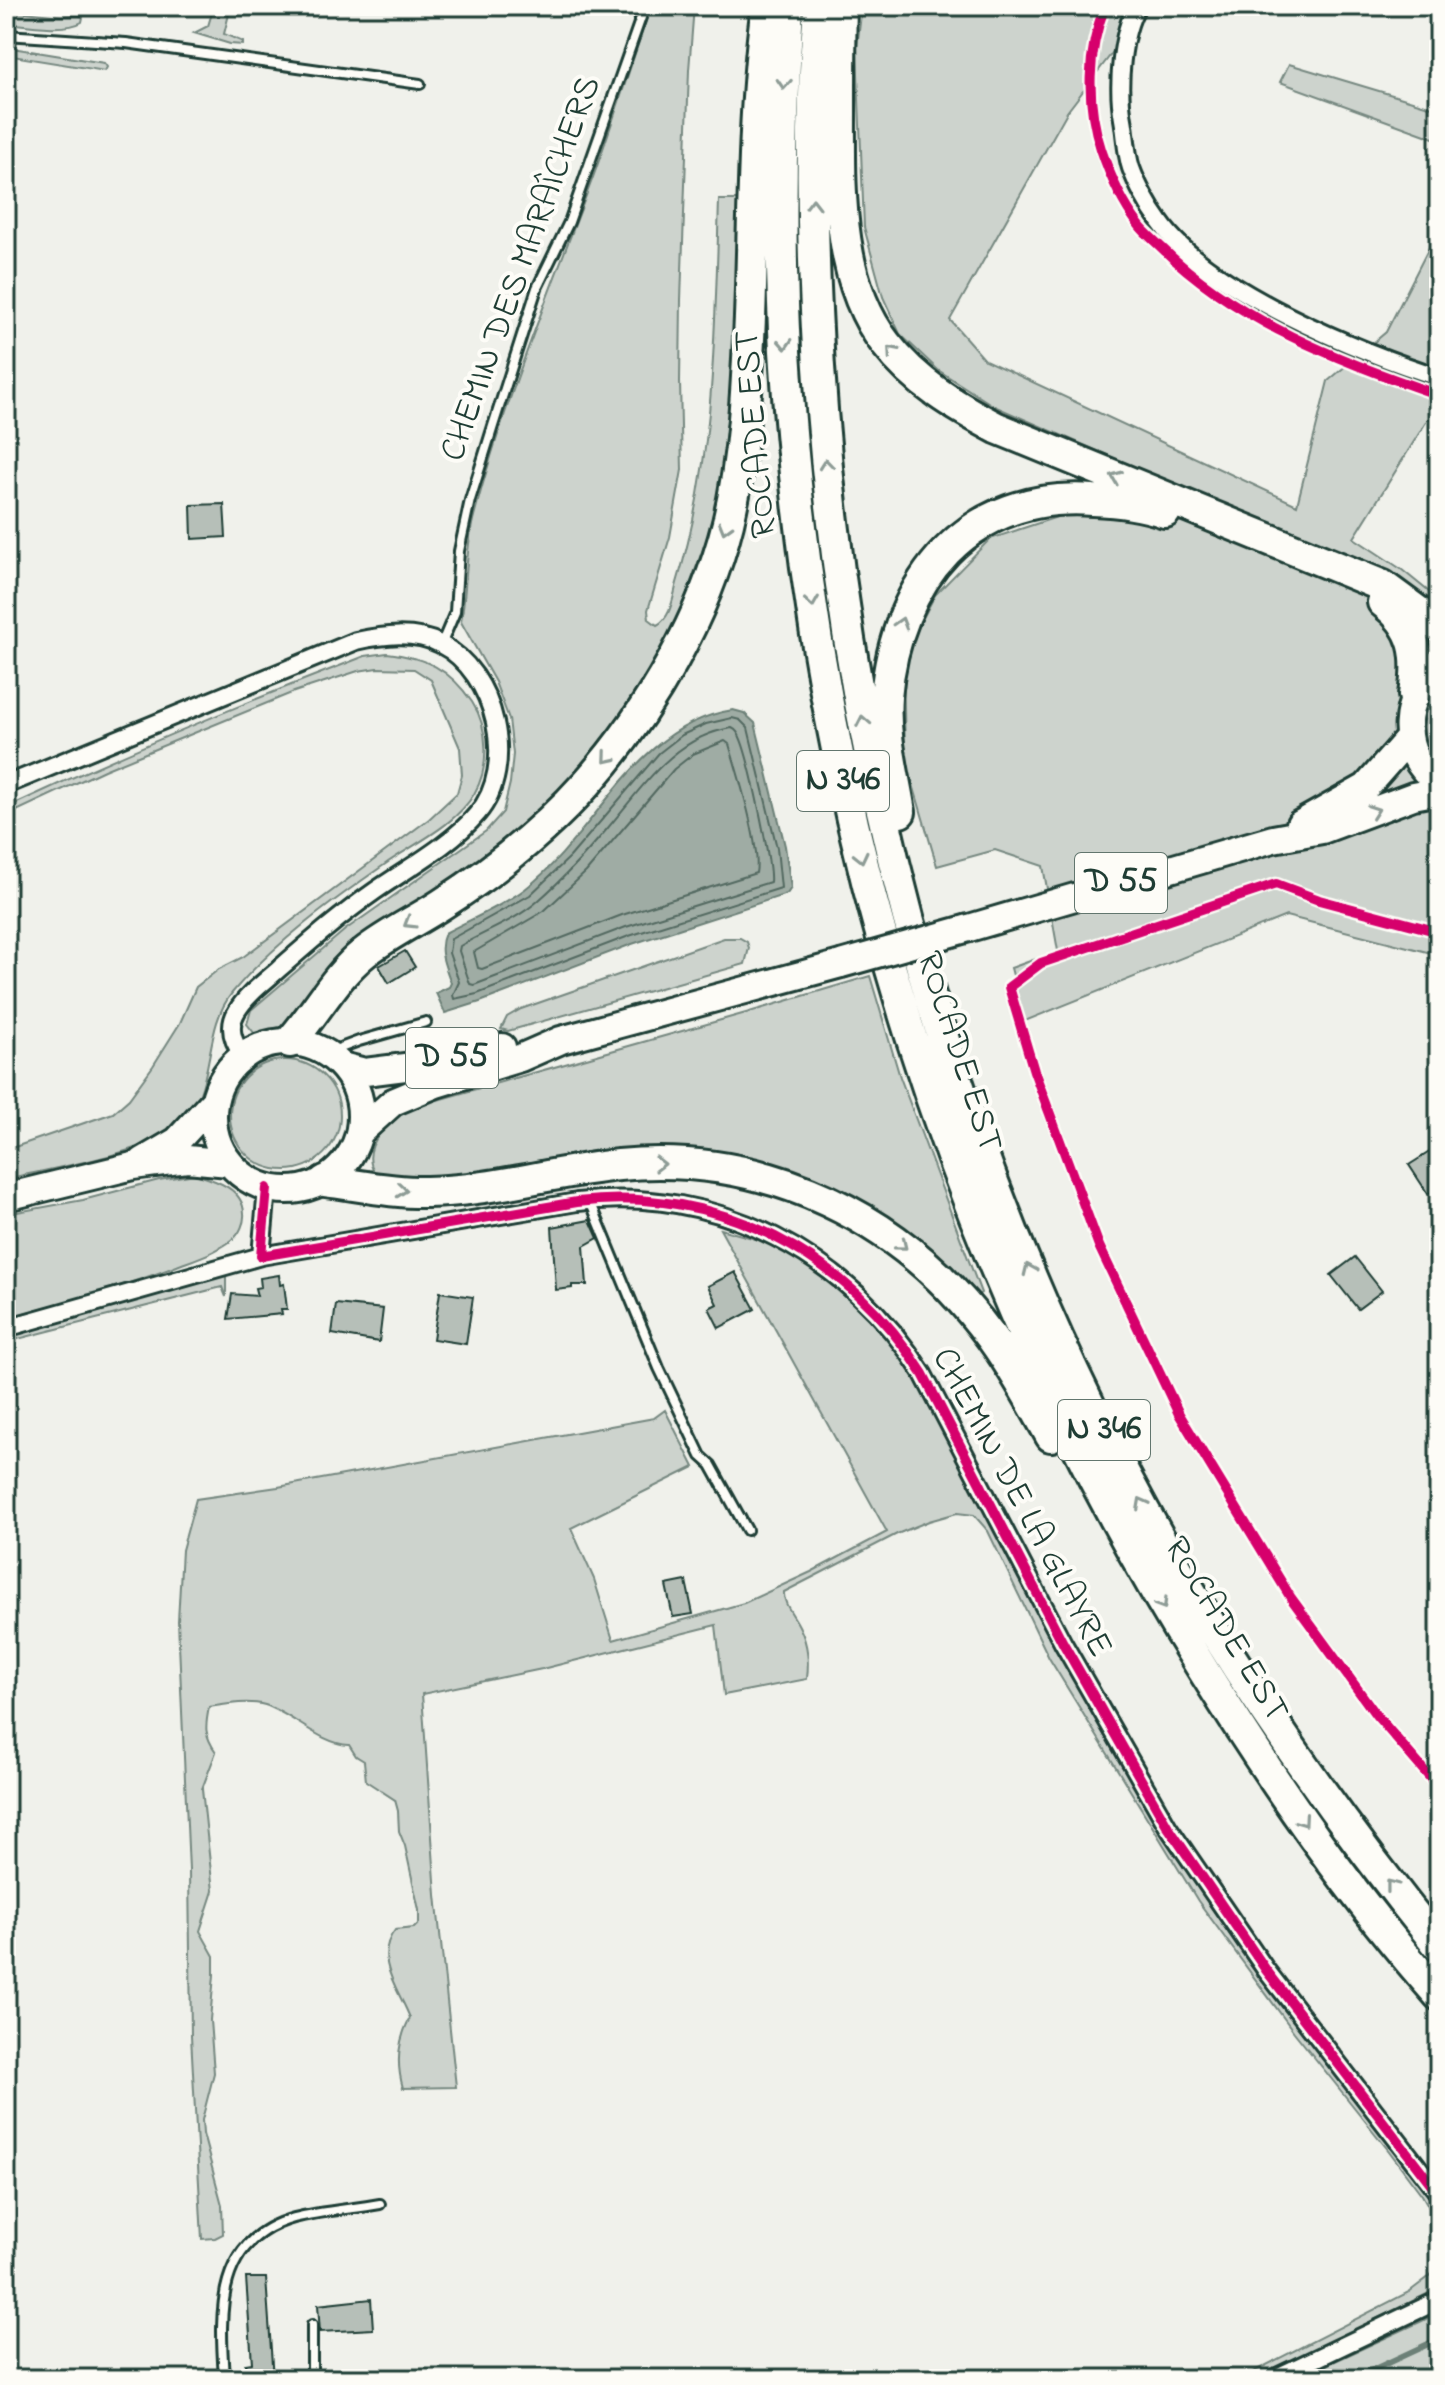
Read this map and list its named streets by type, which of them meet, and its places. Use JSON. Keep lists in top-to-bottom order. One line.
{"streets":{"highway":["ROCADE EST","N 346"],"main road":["D 55"],"street":["CHEMIN DE LA GLAYRE"],"lane":["CHEMIN DES MARAÎCHERS"]}}
